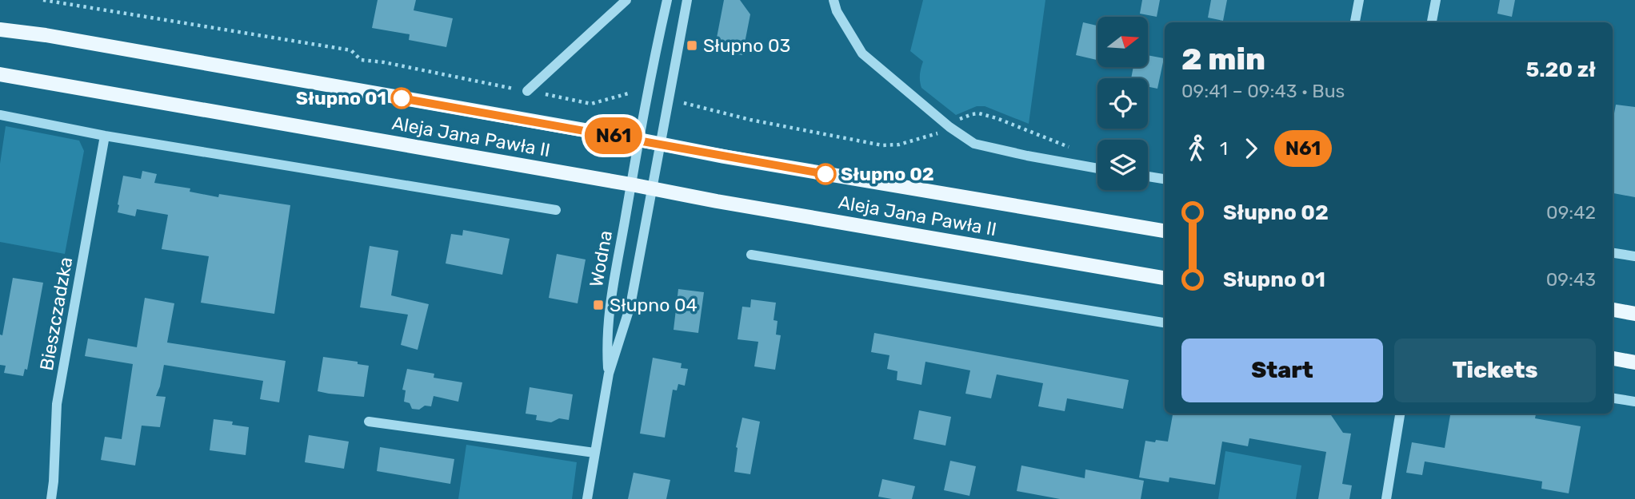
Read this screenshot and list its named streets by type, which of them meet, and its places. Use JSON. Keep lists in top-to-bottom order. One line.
{"streets":{"main road":["Aleja Jana Pawła II"],"street":["Wodna","Bieszczadzka"]},"crossings":[["Aleja Jana Pawła II","Wodna"]],"places":{"transit":["Słupno 03","Słupno 04"],"other":["Słupno 01","Słupno 02"]},"lines":["bus line N61"],"north":"right","page":{"on_map":"N61","heading":["2 min","09:41 – 09:43 · Bus","5.20 zł"],"legs":["1","N61"],"list":[{"name":"Słupno 02","value":"09:42"},{"name":"Słupno 01","value":"09:43"}],"buttons":["Start","Tickets"]}}
